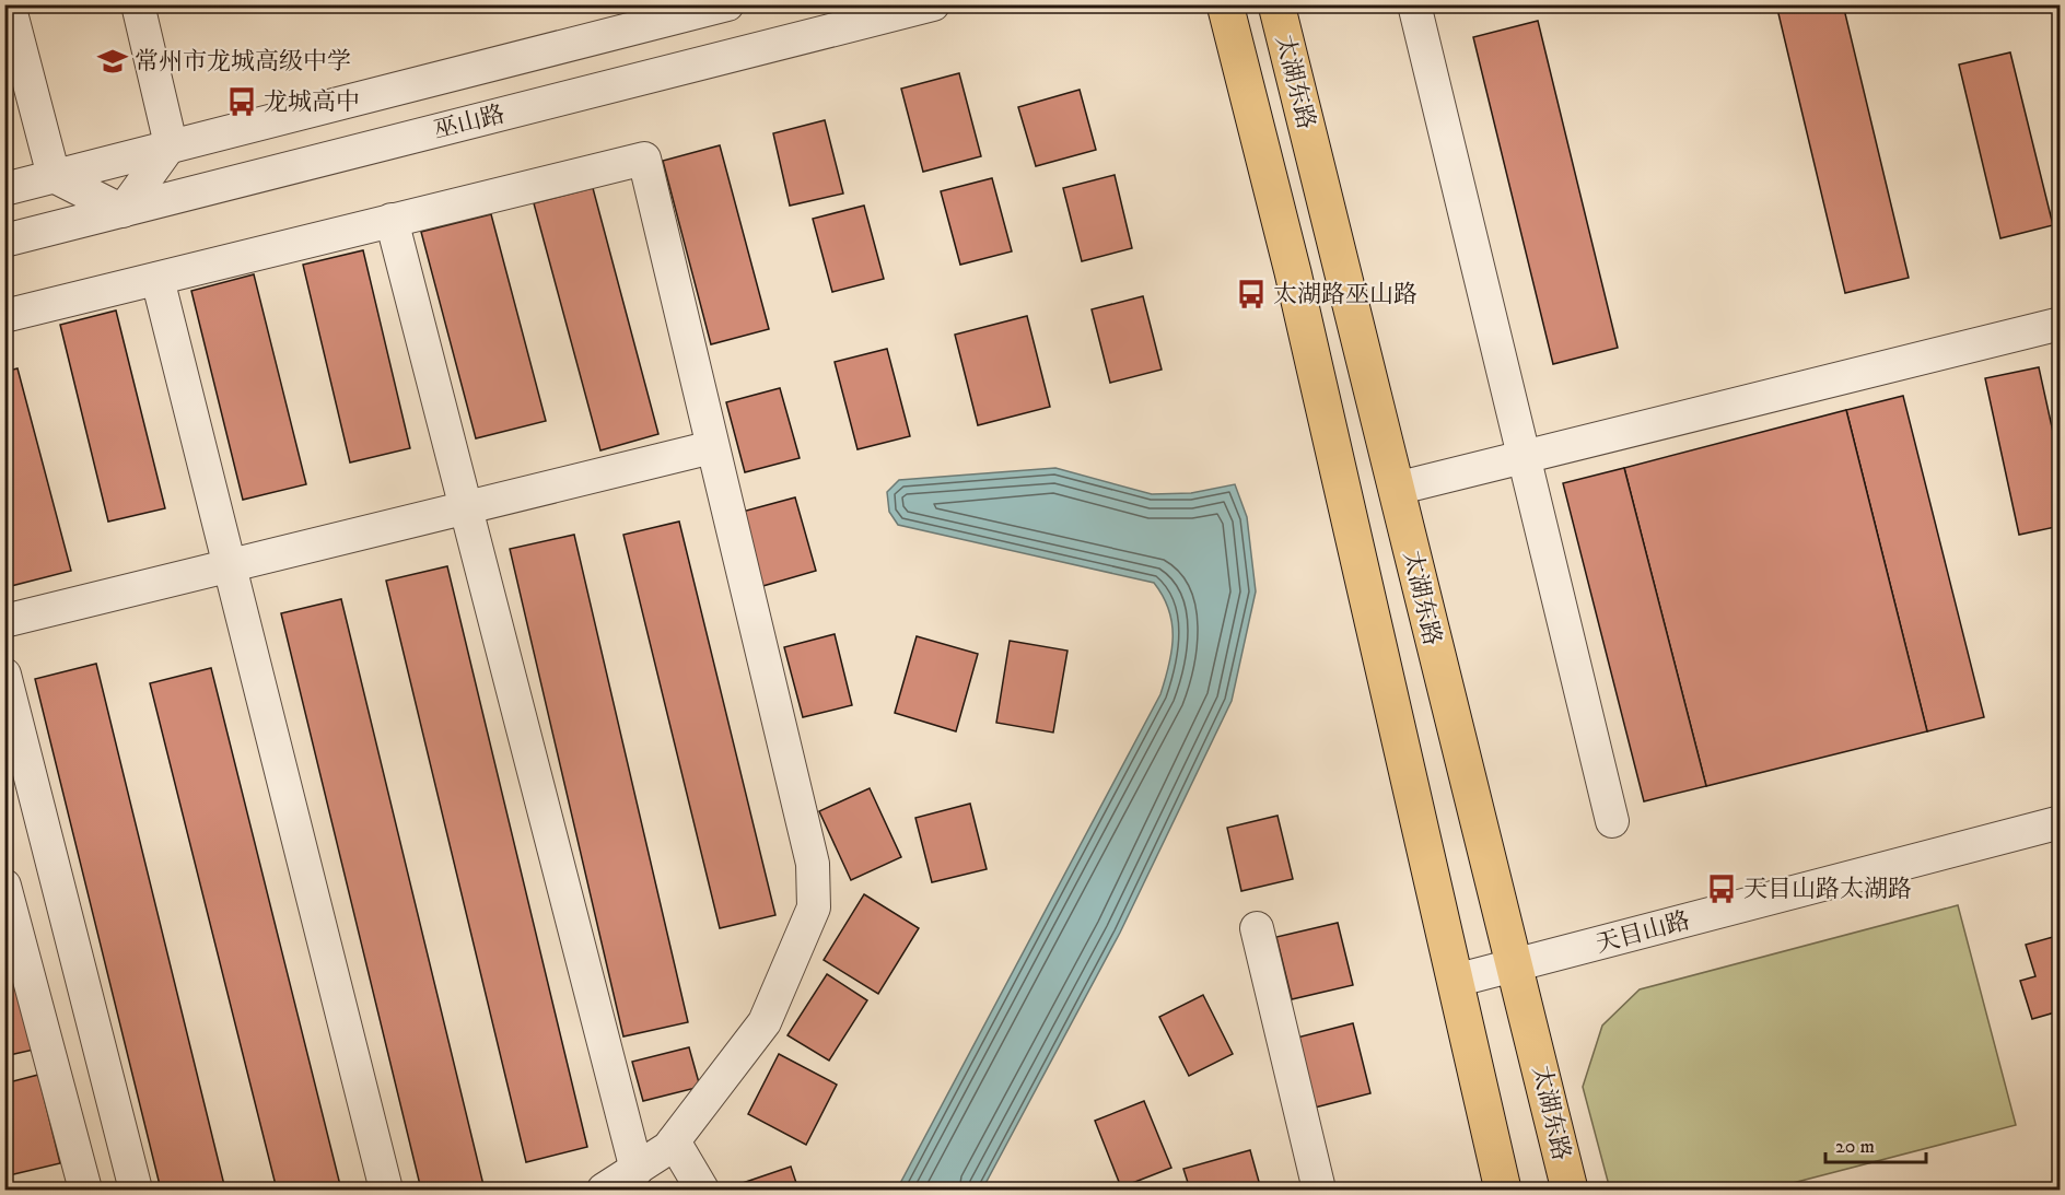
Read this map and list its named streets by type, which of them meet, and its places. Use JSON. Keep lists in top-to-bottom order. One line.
{"streets":{"main road":["太湖东路"],"street":["巫山路","天目山路"]},"crossings":[["太湖东路","天目山路"]],"places":{"school or university":["常州市龙城高级中学"],"bus stop":["龙城高中","太湖路巫山路","天目山路太湖路"]},"scale_bar":"20 m"}
